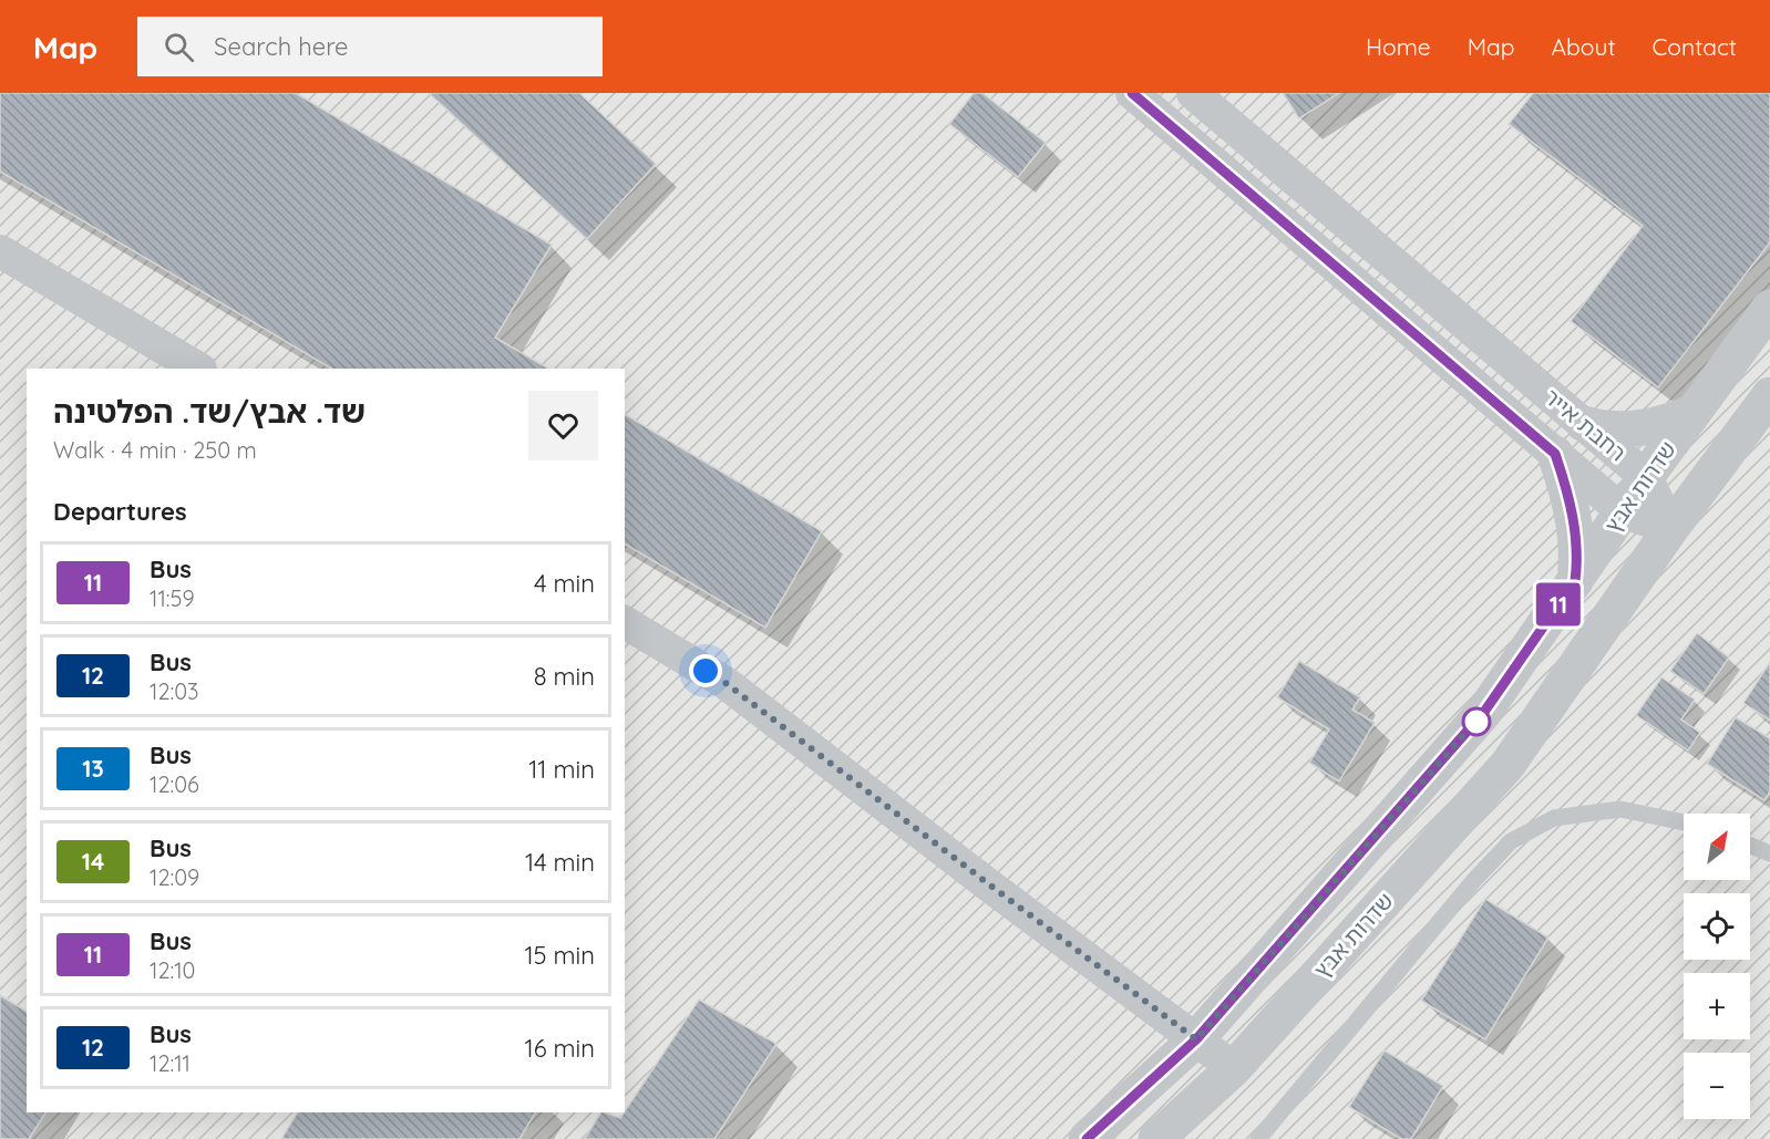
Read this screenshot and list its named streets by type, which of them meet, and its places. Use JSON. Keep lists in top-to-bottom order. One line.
{"streets":{"street":["רחבת אייר","שדרות אבץ"]},"crossings":[["רחבת אייר","שדרות אבץ"]],"lines":["bus line 11"],"north":"top right","page":{"header":"Map","search":"Search here","nav":["Home","Map","About","Contact"],"on_map":"11","heading":[["שד. אבץ/שד. הפלטינה","Walk · 4 min · 250 m"],"Departures"],"list":[{"mark":"11","name":"Bus","note":"11:59","value":"4 min"},{"mark":"12","name":"Bus","note":"12:03","value":"8 min"},{"mark":"13","name":"Bus","note":"12:06","value":"11 min"},{"mark":"14","name":"Bus","note":"12:09","value":"14 min"},{"mark":"11","name":"Bus","note":"12:10","value":"15 min"},{"mark":"12","name":"Bus","note":"12:11","value":"16 min"}],"map_buttons":["+","−"]}}
